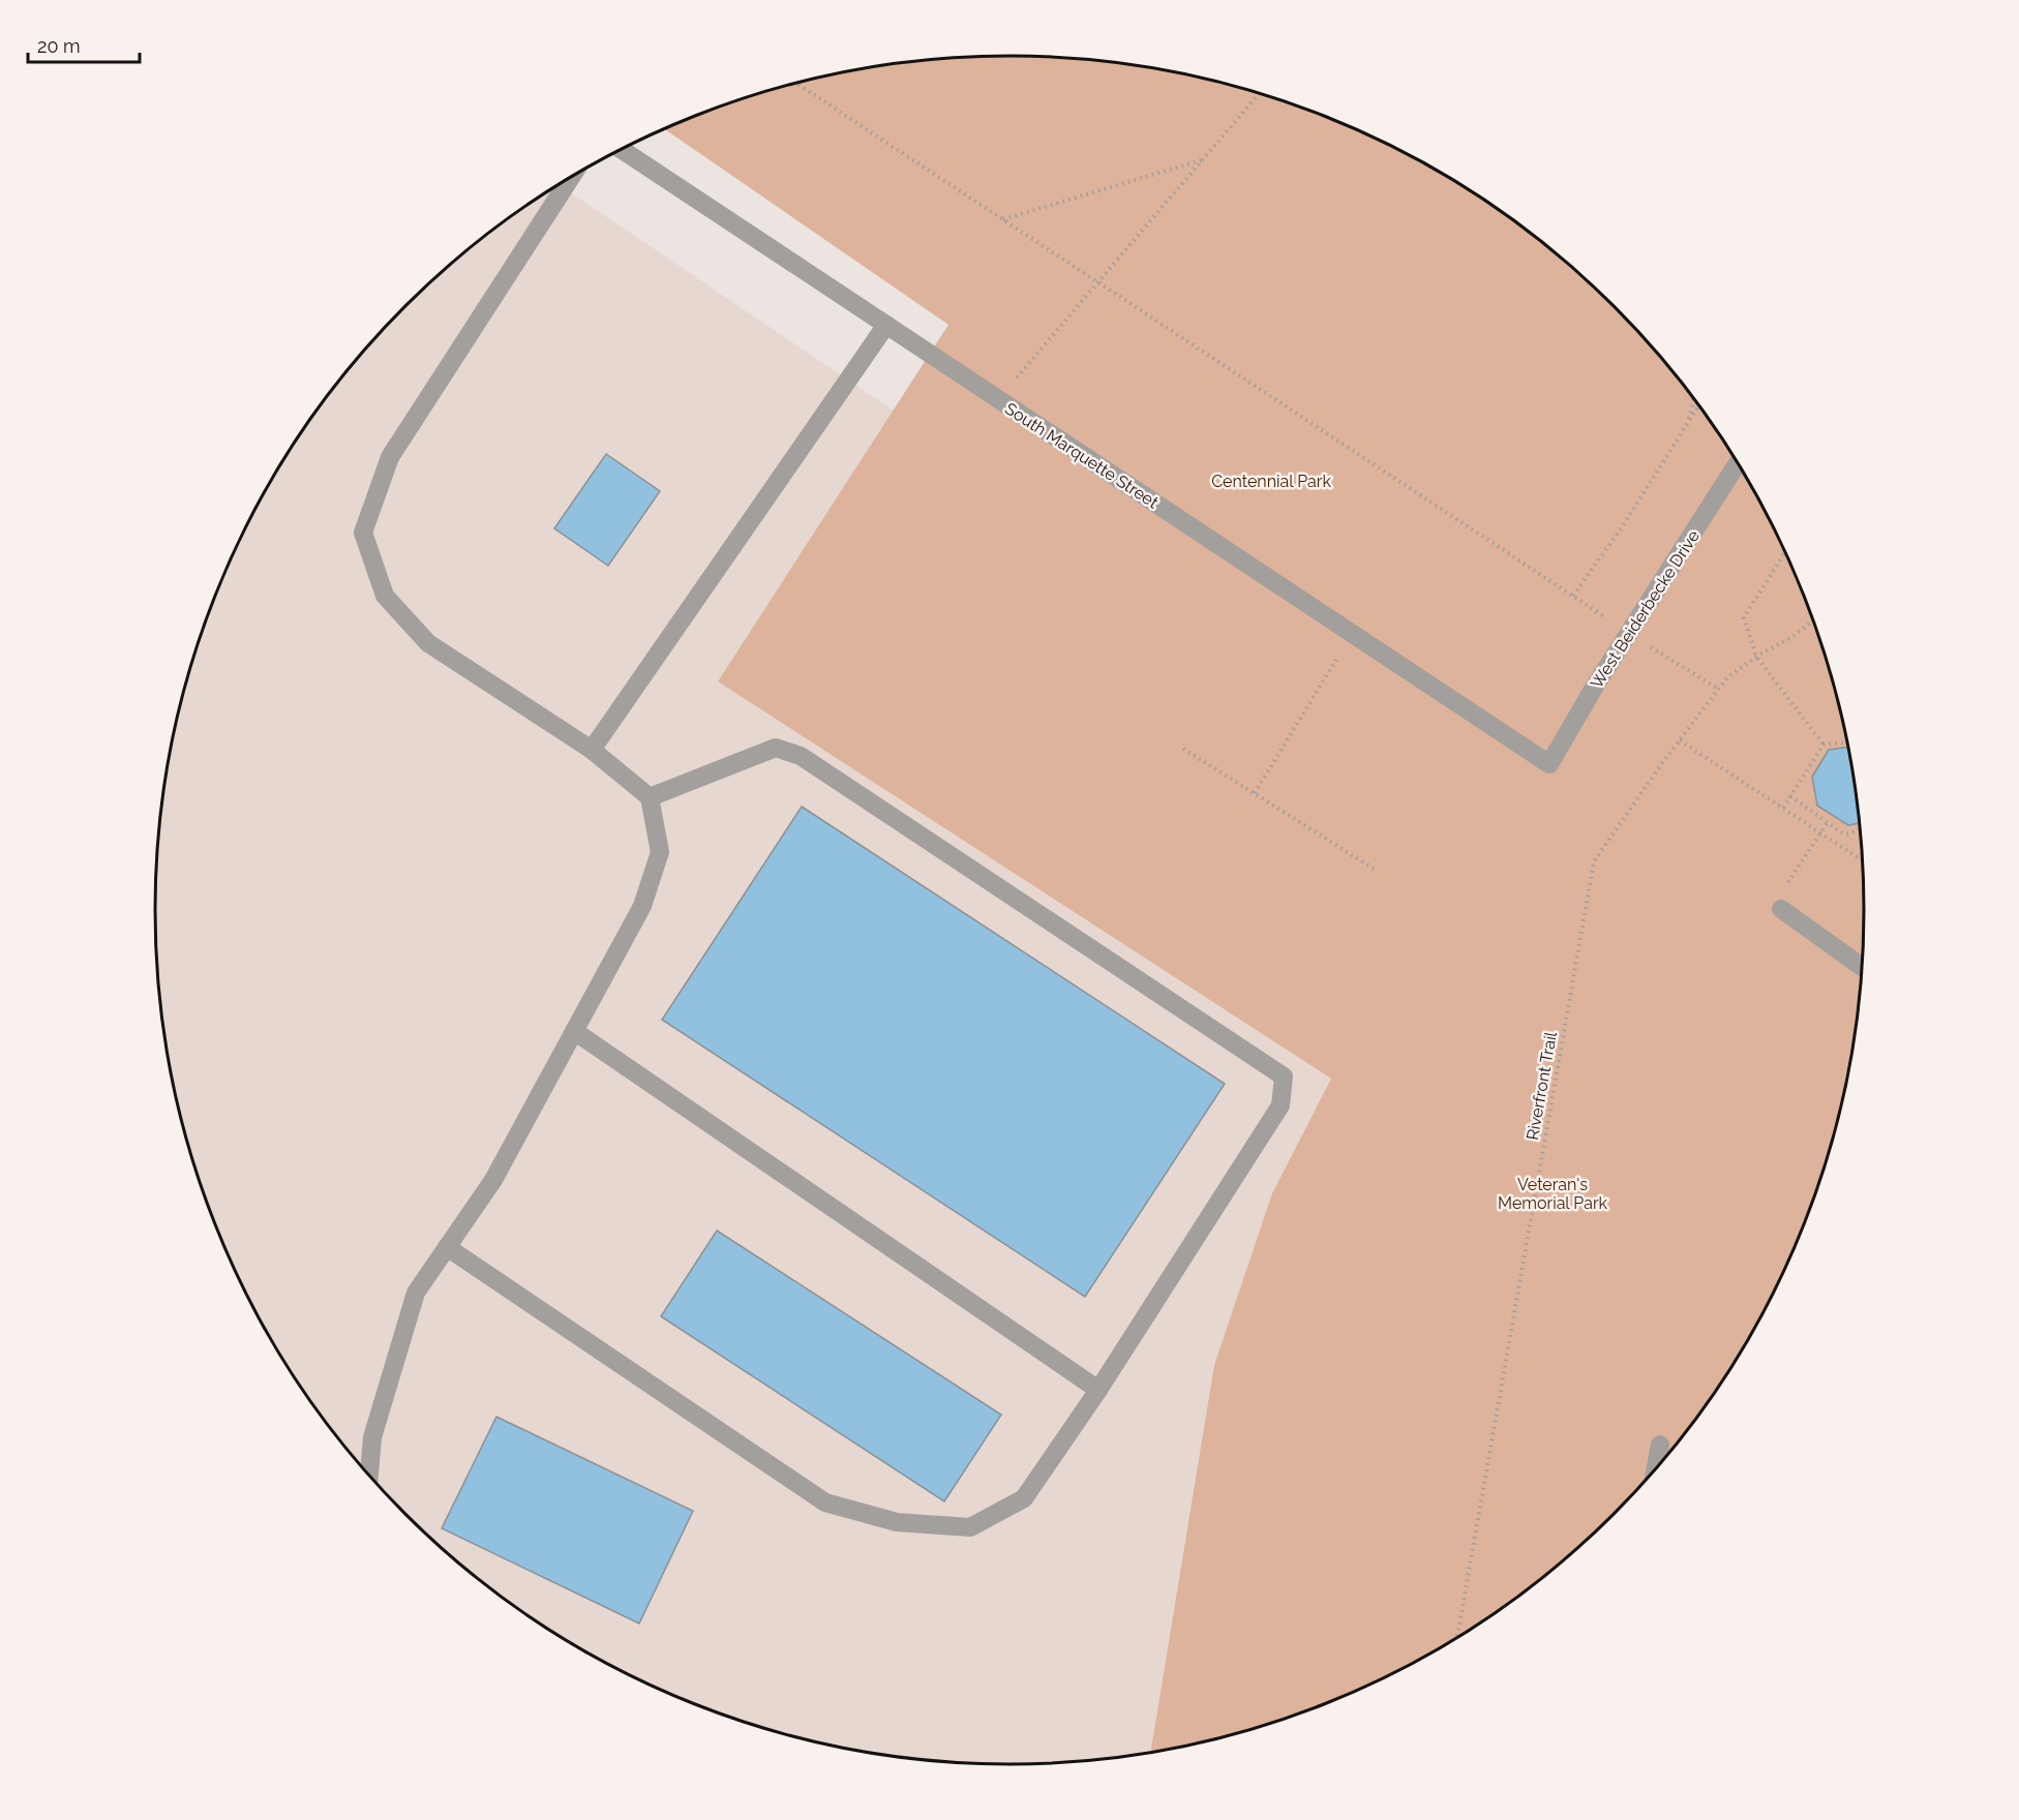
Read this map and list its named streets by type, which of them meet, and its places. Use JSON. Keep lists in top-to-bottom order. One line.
{"streets":{"street":["South Marquette Street","West Beiderbecke Drive"],"path":["Riverfront Trail"]},"crossings":[["South Marquette Street","West Beiderbecke Drive"]],"parks":["Centennial Park","Veteran's Memorial Park"],"scale_bar":"20 m"}
